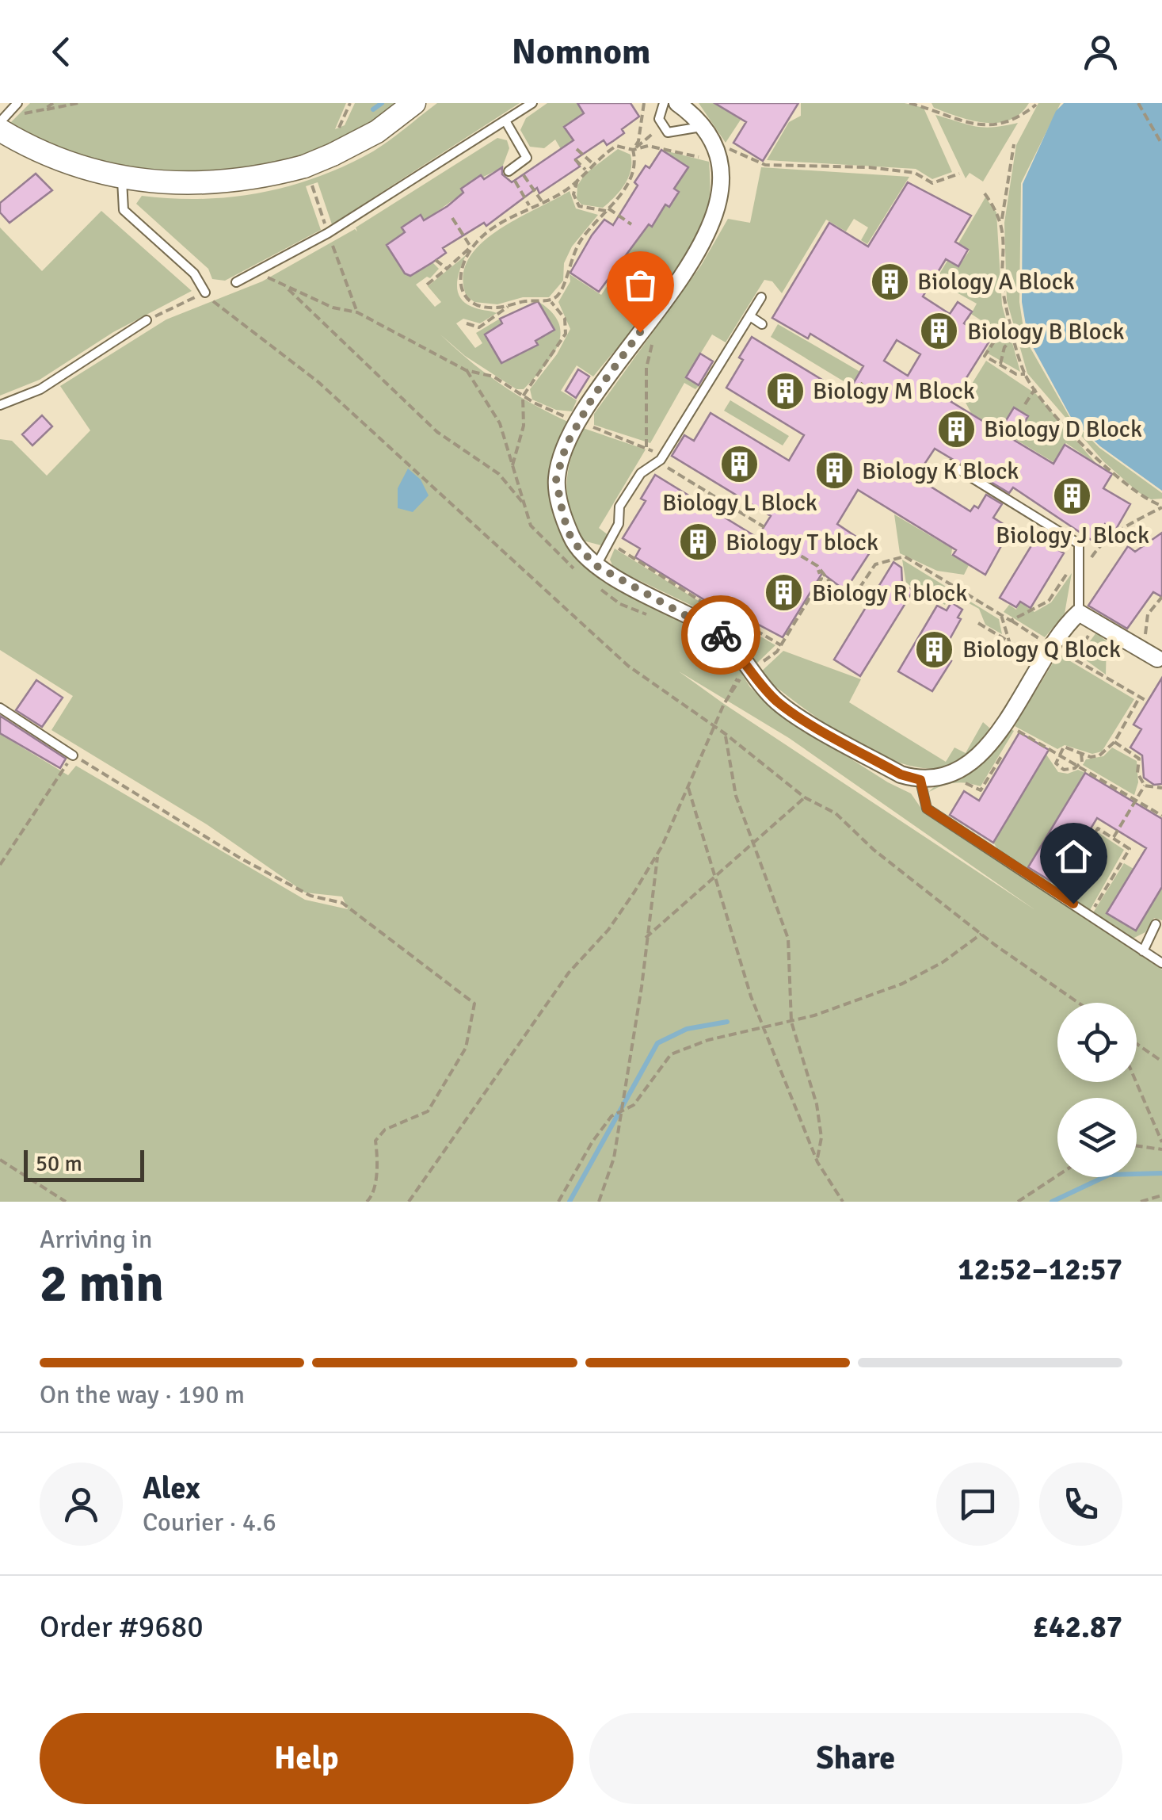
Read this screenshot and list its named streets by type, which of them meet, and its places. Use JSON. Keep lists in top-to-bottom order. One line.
{"places":{"building":["Biology A Block","Biology B Block","Biology M Block","Biology D Block","Biology L Block","Biology K Block","Biology J Block","Biology T block","Biology R block","Biology Q Block"]},"scale_bar":"50 m","page":{"header":"Nomnom","scale":"50 m","heading":["2 min","Arriving in","12:52–12:57"],"panel":["Alex","Courier · 4.6","Order #9680","£42.87"],"bar":"On the way · 190 m","buttons":["Help","Share"]}}
